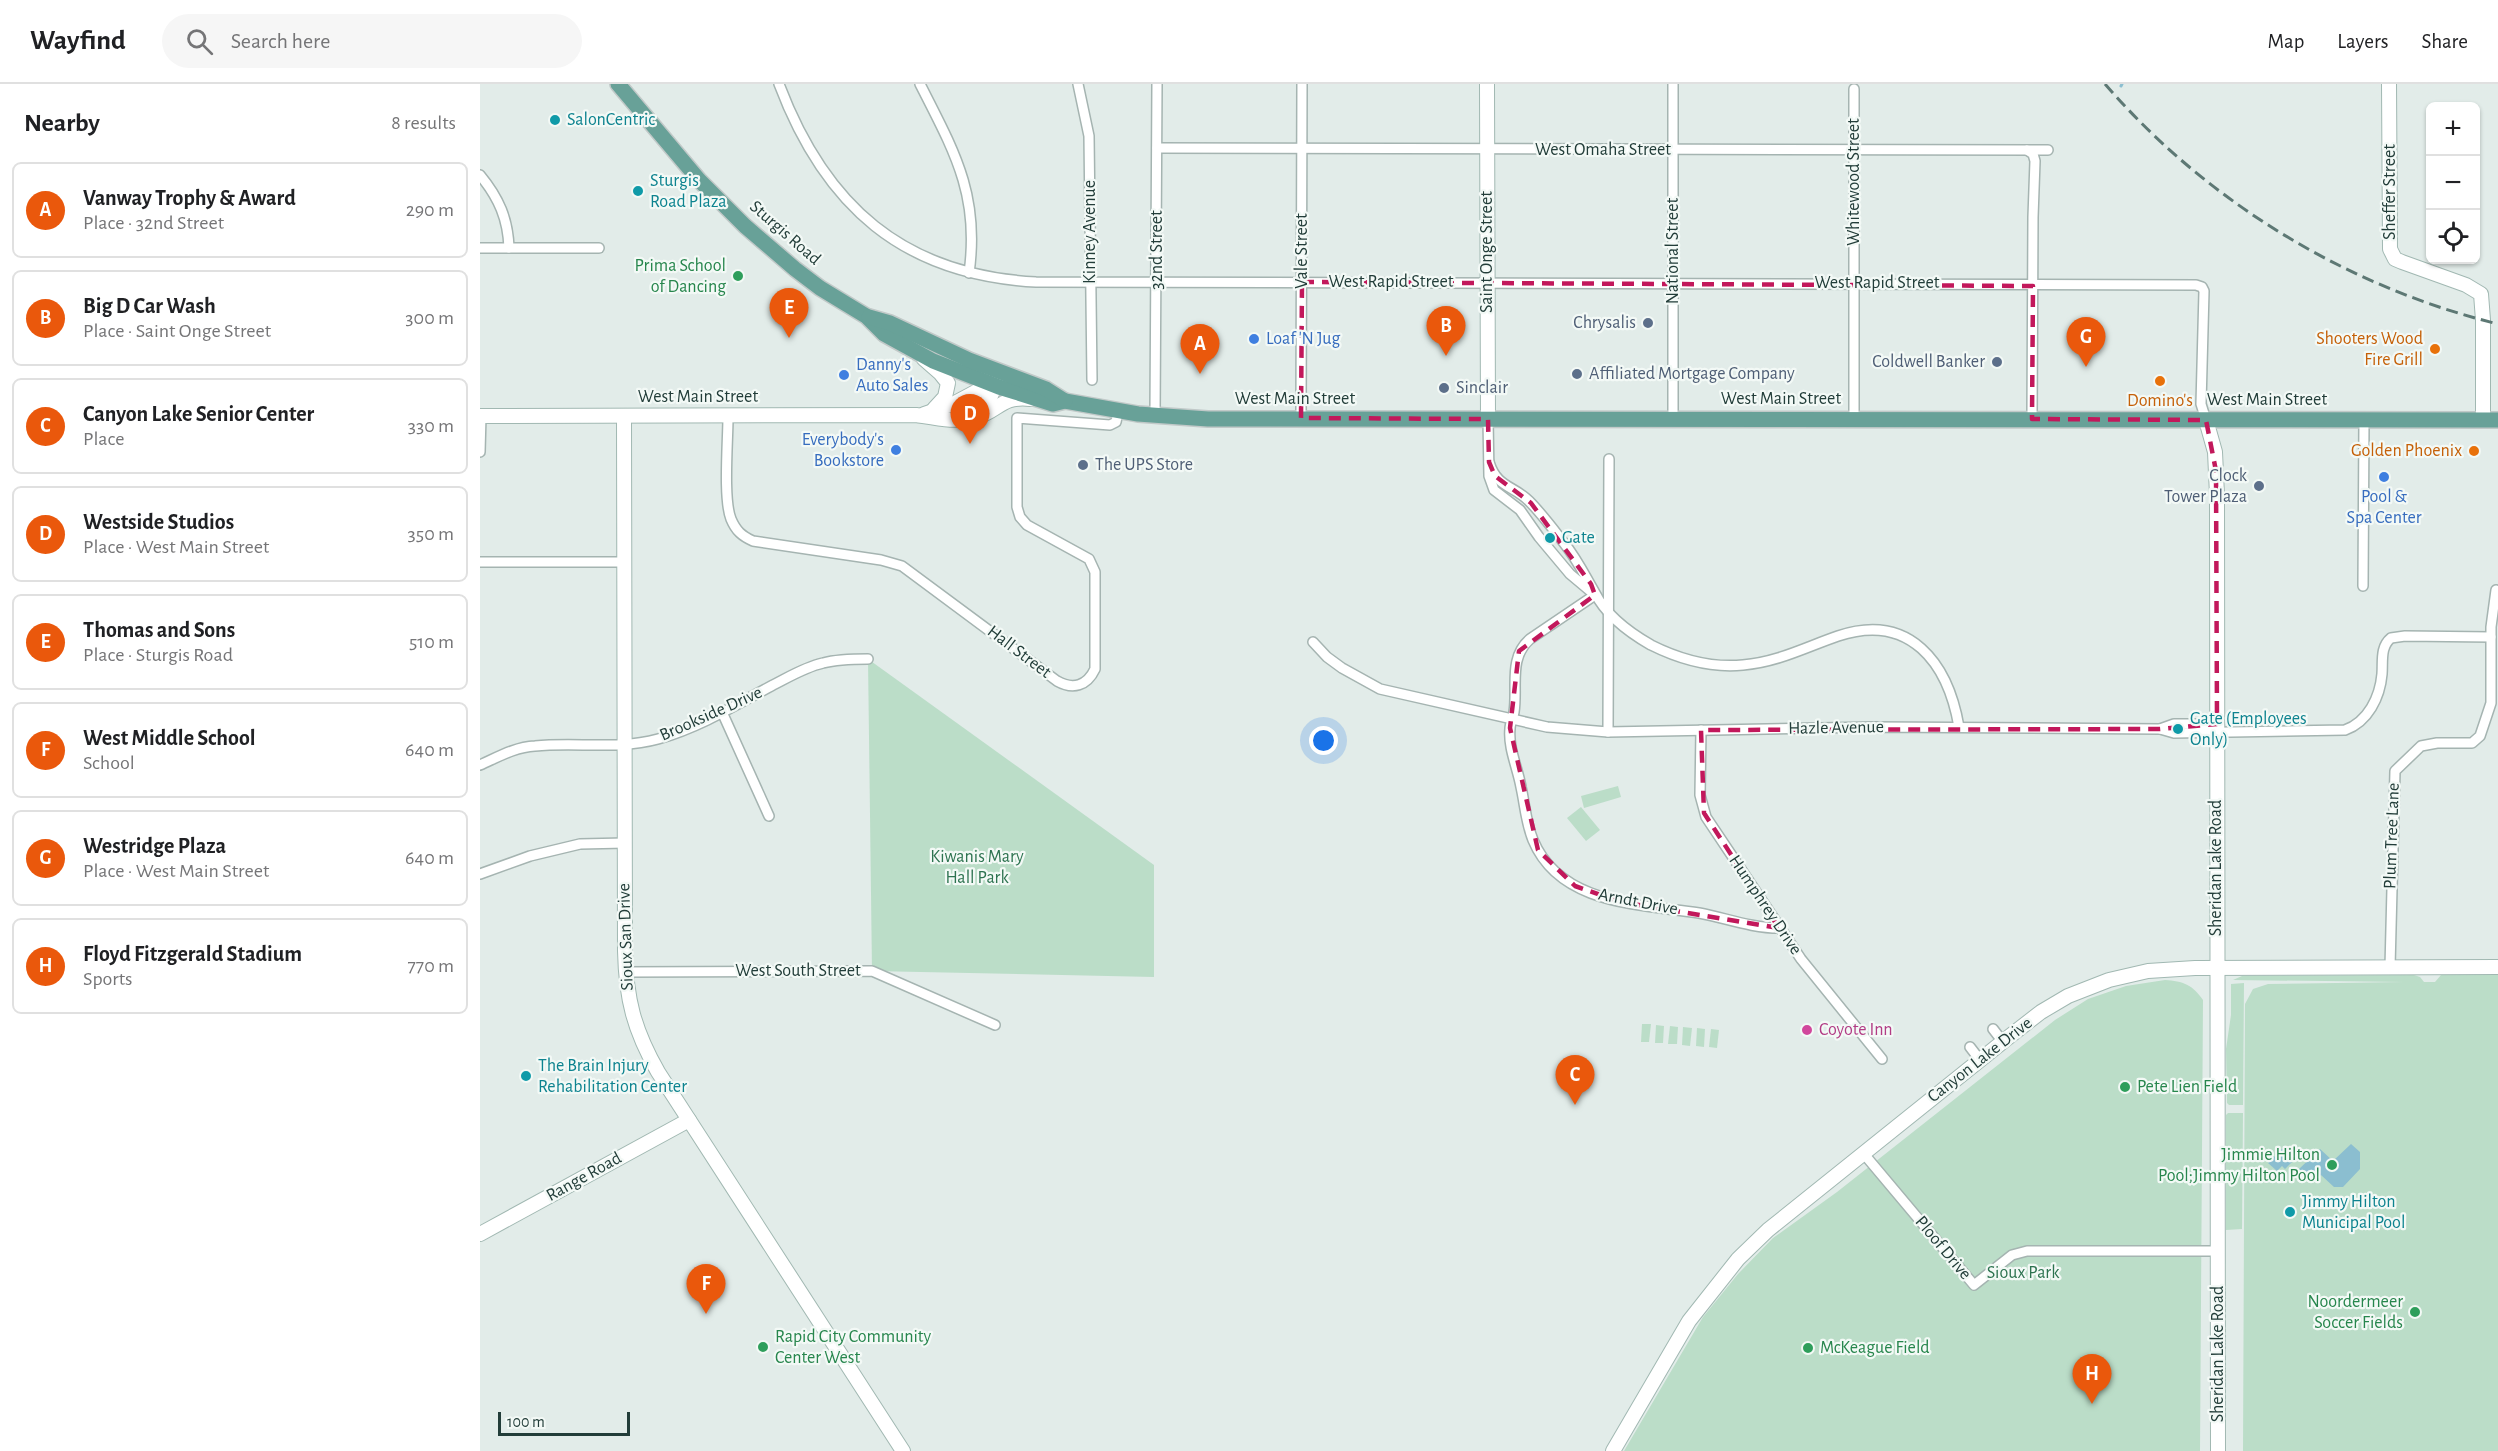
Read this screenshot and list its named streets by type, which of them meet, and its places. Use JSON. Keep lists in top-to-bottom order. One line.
{"streets":{"main road":["Sturgis Road","West Main Street"],"street":["West Omaha Street","Whitewood Street","Sheffer Street","Kinney Avenue","32nd Street","Vale Street","National Street","Saint Onge Street","West Rapid Street","Hall Street","Brookside Drive","Hazle Avenue","Plum Tree Lane","Sheridan Lake Road","Arndt Drive","Humphrey Drive","Sioux San Drive","West South Street","Canyon Lake Drive","Range Road","Ploof Drive"]},"crossings":[["West Omaha Street","Whitewood Street"],["West Omaha Street","32nd Street"],["West Omaha Street","Vale Street"],["West Omaha Street","National Street"],["West Omaha Street","Saint Onge Street"],["Whitewood Street","West Rapid Street"],["Whitewood Street","West Main Street"],["Sheffer Street","West Main Street"],["Kinney Avenue","West Rapid Street"],["Sturgis Road","West Main Street"],["32nd Street","West Rapid Street"],["32nd Street","West Main Street"],["Vale Street","West Rapid Street"],["Vale Street","West Main Street"],["National Street","West Rapid Street"],["National Street","West Main Street"],["Saint Onge Street","West Rapid Street"],["Saint Onge Street","West Main Street"],["West Rapid Street","Sheridan Lake Road"],["West Main Street","Hall Street"],["West Main Street","Sheridan Lake Road"],["West Main Street","Sioux San Drive"],["Brookside Drive","Sioux San Drive"],["Hazle Avenue","Plum Tree Lane"],["Hazle Avenue","Sheridan Lake Road"],["Hazle Avenue","Arndt Drive"],["Hazle Avenue","Humphrey Drive"],["Plum Tree Lane","Canyon Lake Drive"],["Sheridan Lake Road","Canyon Lake Drive"],["Sheridan Lake Road","Ploof Drive"],["Arndt Drive","Humphrey Drive"],["Sioux San Drive","West South Street"],["Sioux San Drive","Range Road"],["Canyon Lake Drive","Ploof Drive"]],"parks":["Kiwanis Mary Hall Park","Sioux Park"],"places":["SalonCentric","Sturgis Road Plaza","Prima School of Dancing","Chrysalis","Loaf 'N Jug","Shooters Wood Fire Grill","Coldwell Banker","Affiliated Mortgage Company","Danny's Auto Sales","Domino's","Sinclair","Everybody's Bookstore","Golden Phoenix","The UPS Store","Pool & Spa Center","Clock Tower Plaza","Gate","Gate (Employees Only)","Coyote Inn","The Brain Injury Rehabilitation Center","Pete Lien Field","Jimmie Hilton Pool;Jimmy Hilton Pool","Jimmy Hilton Municipal Pool","Noordermeer Soccer Fields","Rapid City Community Center West","McKeague Field"],"scale_bar":"100 m","page":{"header":"Wayfind","search":"Search here","nav":["Map","Layers","Share"],"heading":["Nearby","8 results"],"map_buttons":["+","−"],"list":[{"mark":"A","name":"Vanway Trophy & Award","note":"Place · 32nd Street","value":"290 m"},{"mark":"B","name":"Big D Car Wash","note":"Place · Saint Onge Street","value":"300 m"},{"mark":"C","name":"Canyon Lake Senior Center","note":"Place","value":"330 m"},{"mark":"D","name":"Westside Studios","note":"Place · West Main Street","value":"350 m"},{"mark":"E","name":"Thomas and Sons","note":"Place · Sturgis Road","value":"510 m"},{"mark":"F","name":"West Middle School","note":"School","value":"640 m"},{"mark":"G","name":"Westridge Plaza","note":"Place · West Main Street","value":"640 m"},{"mark":"H","name":"Floyd Fitzgerald Stadium","note":"Sports","value":"770 m"}],"pins":["E","B","G","A","D","C","F","H"],"scale":"100 m"}}
